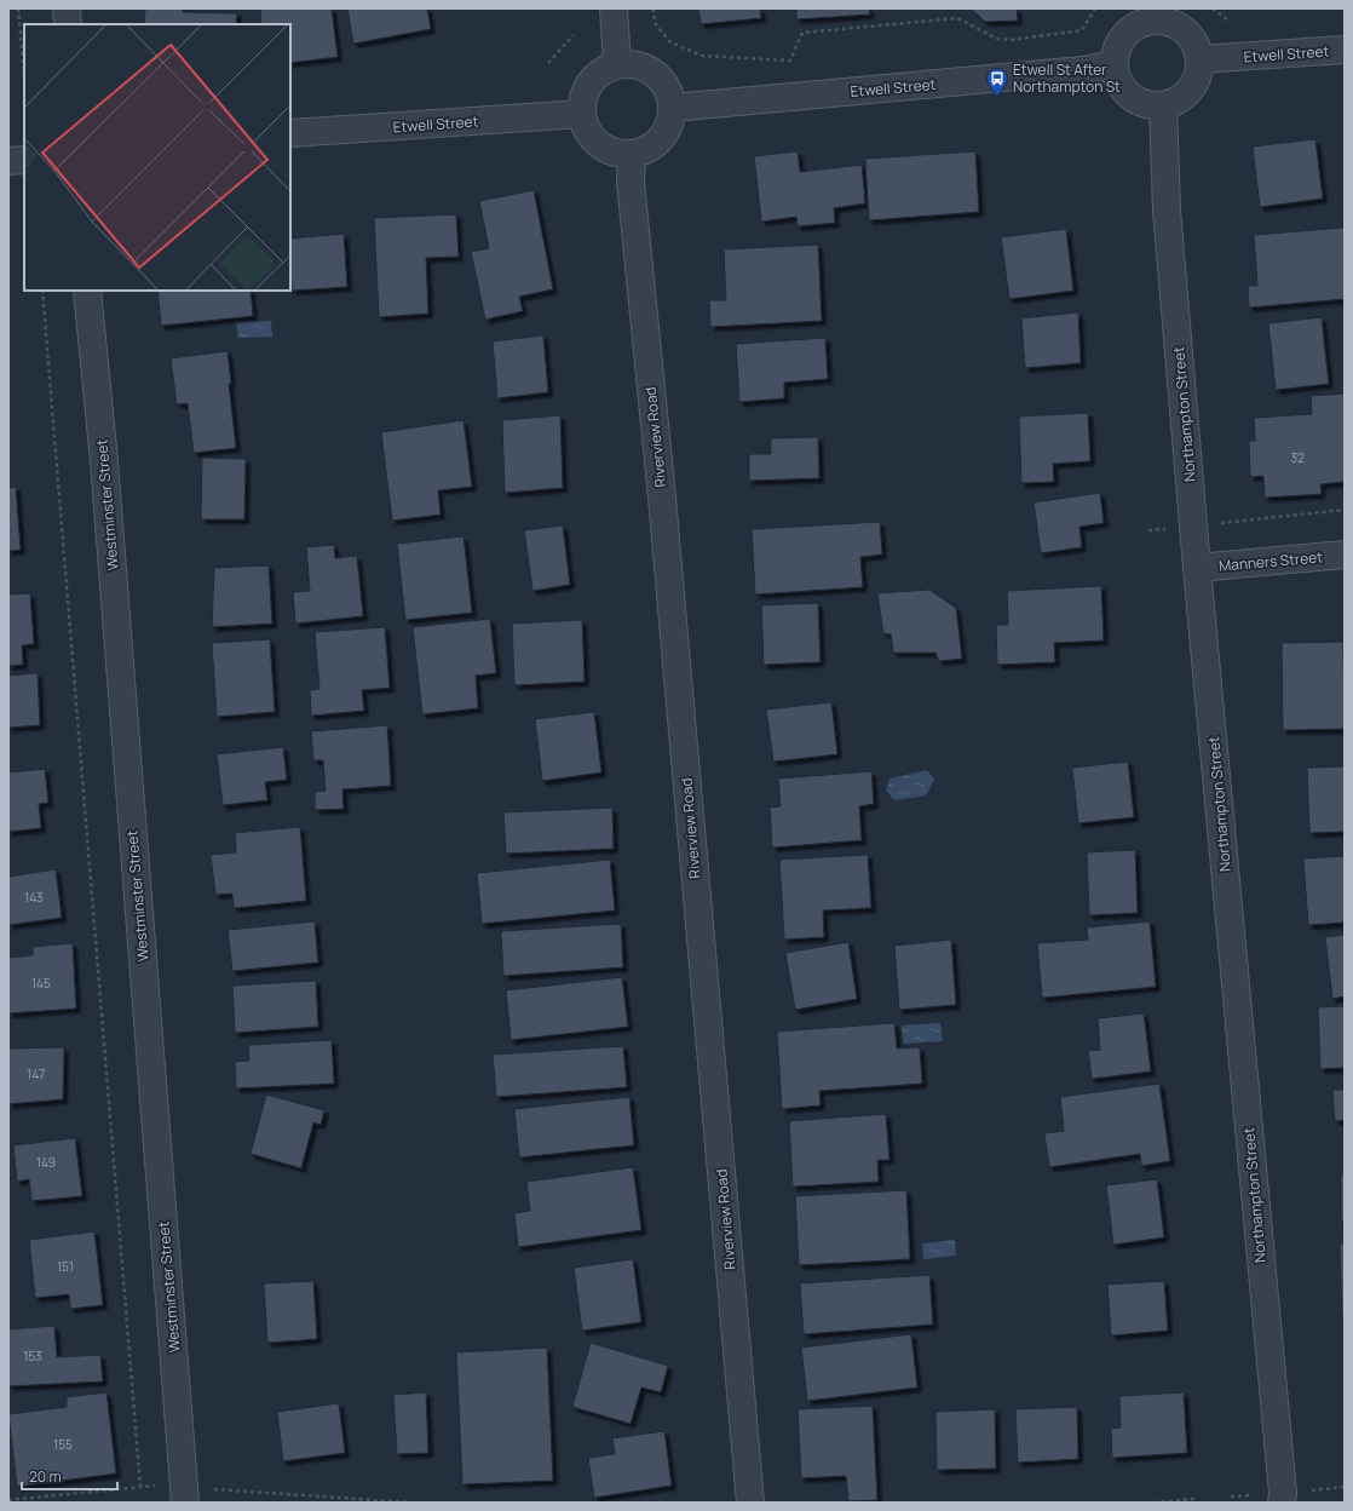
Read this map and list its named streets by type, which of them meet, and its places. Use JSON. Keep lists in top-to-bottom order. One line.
{"streets":{"street":["Etwell Street","Northampton Street","Riverview Road","Westminster Street","Manners Street"]},"crossings":[["Etwell Street","Northampton Street"],["Etwell Street","Riverview Road"],["Northampton Street","Manners Street"]],"places":{"bus stop":["Etwell St After Northampton St"]},"house_numbers":["32","143","145","147","149","151","153","155"],"scale_bar":"20 m"}
